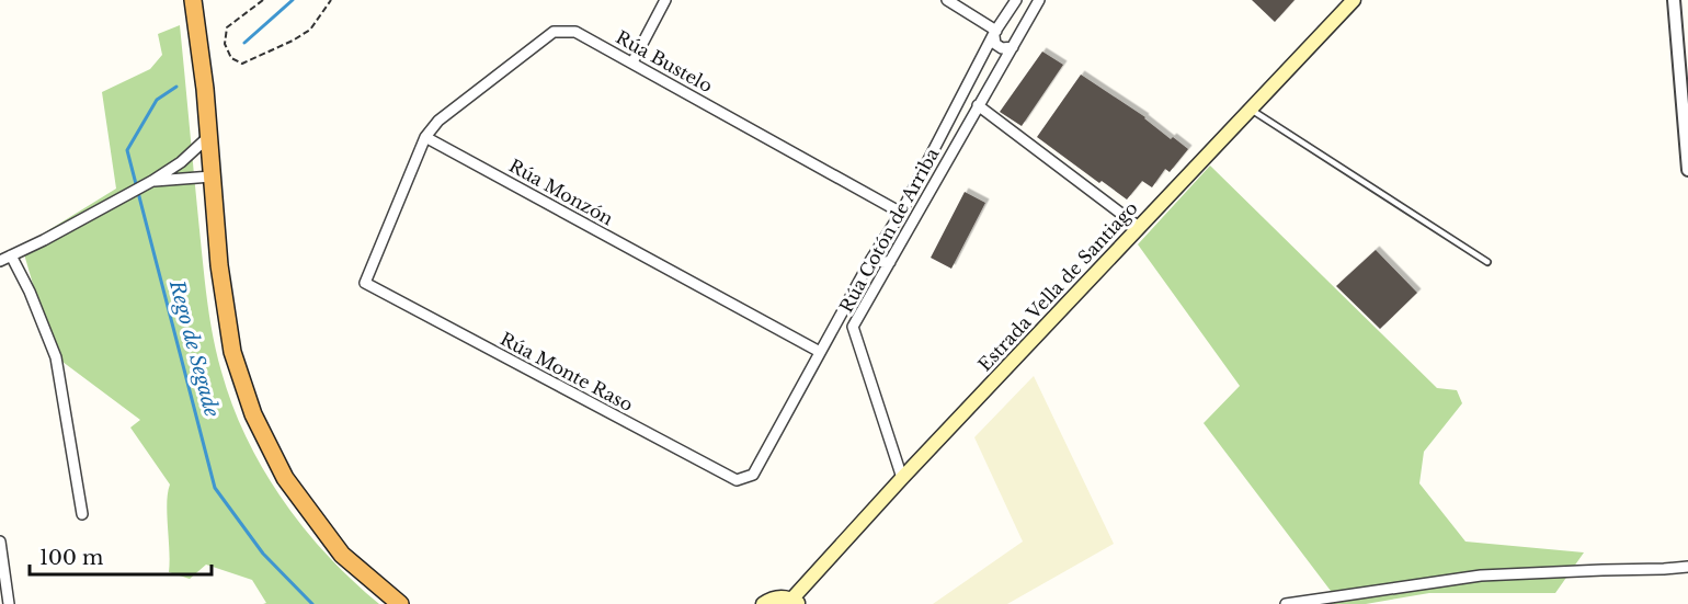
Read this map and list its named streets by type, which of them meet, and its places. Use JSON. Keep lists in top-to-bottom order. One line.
{"streets":{"main road":["Estrada Vella de Santiago"],"street":["Rúa Bustelo","Rúa Monzón","Rúa Cotón de Arriba","Rúa Monte Raso"]},"crossings":[["Rúa Bustelo","Rúa Monzón"],["Rúa Bustelo","Rúa Monte Raso"],["Rúa Monzón","Rúa Monte Raso"],["Rúa Cotón de Arriba","Estrada Vella de Santiago"]],"water":["Rego de Segade"],"scale_bar":"100 m"}
